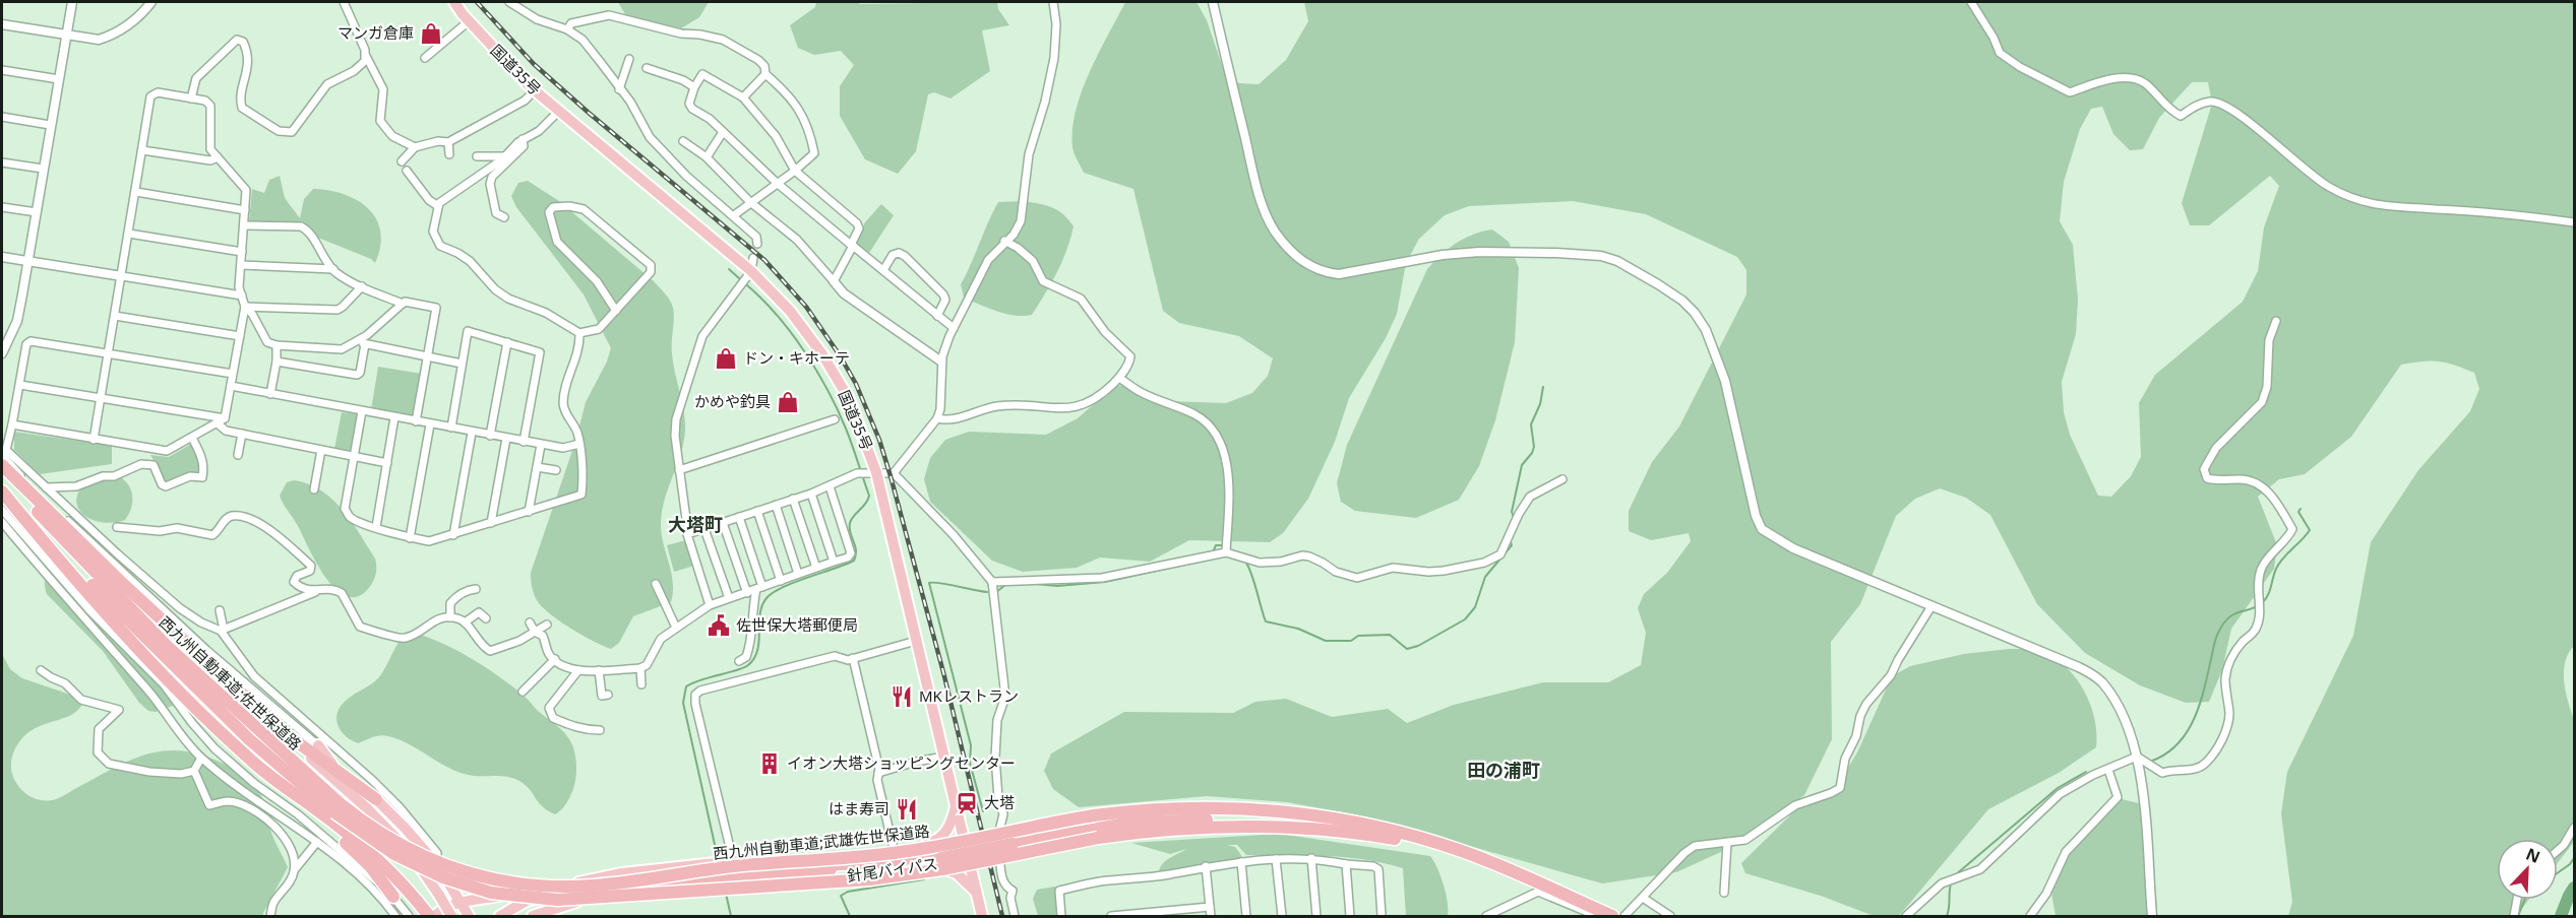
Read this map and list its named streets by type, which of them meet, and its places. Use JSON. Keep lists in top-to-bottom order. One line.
{"streets":{"highway":["国道35号","西九州自動車道;佐世保道路","西九州自動車道;武雄佐世保道路","針尾バイパス"]},"crossings":[["国道35号","針尾バイパス"],["西九州自動車道;佐世保道路","西九州自動車道;武雄佐世保道路"]],"districts":["大塔町","田の浦町"],"places":{"shop":["マンガ倉庫","ドン・キホーテ","かめや釣具"],"public building":["佐世保大塔郵便局"],"restaurant":["MKレストラン","はま寿司"],"building":["イオン大塔ショッピングセンター"],"station":["大塔"]},"north":"top right"}
